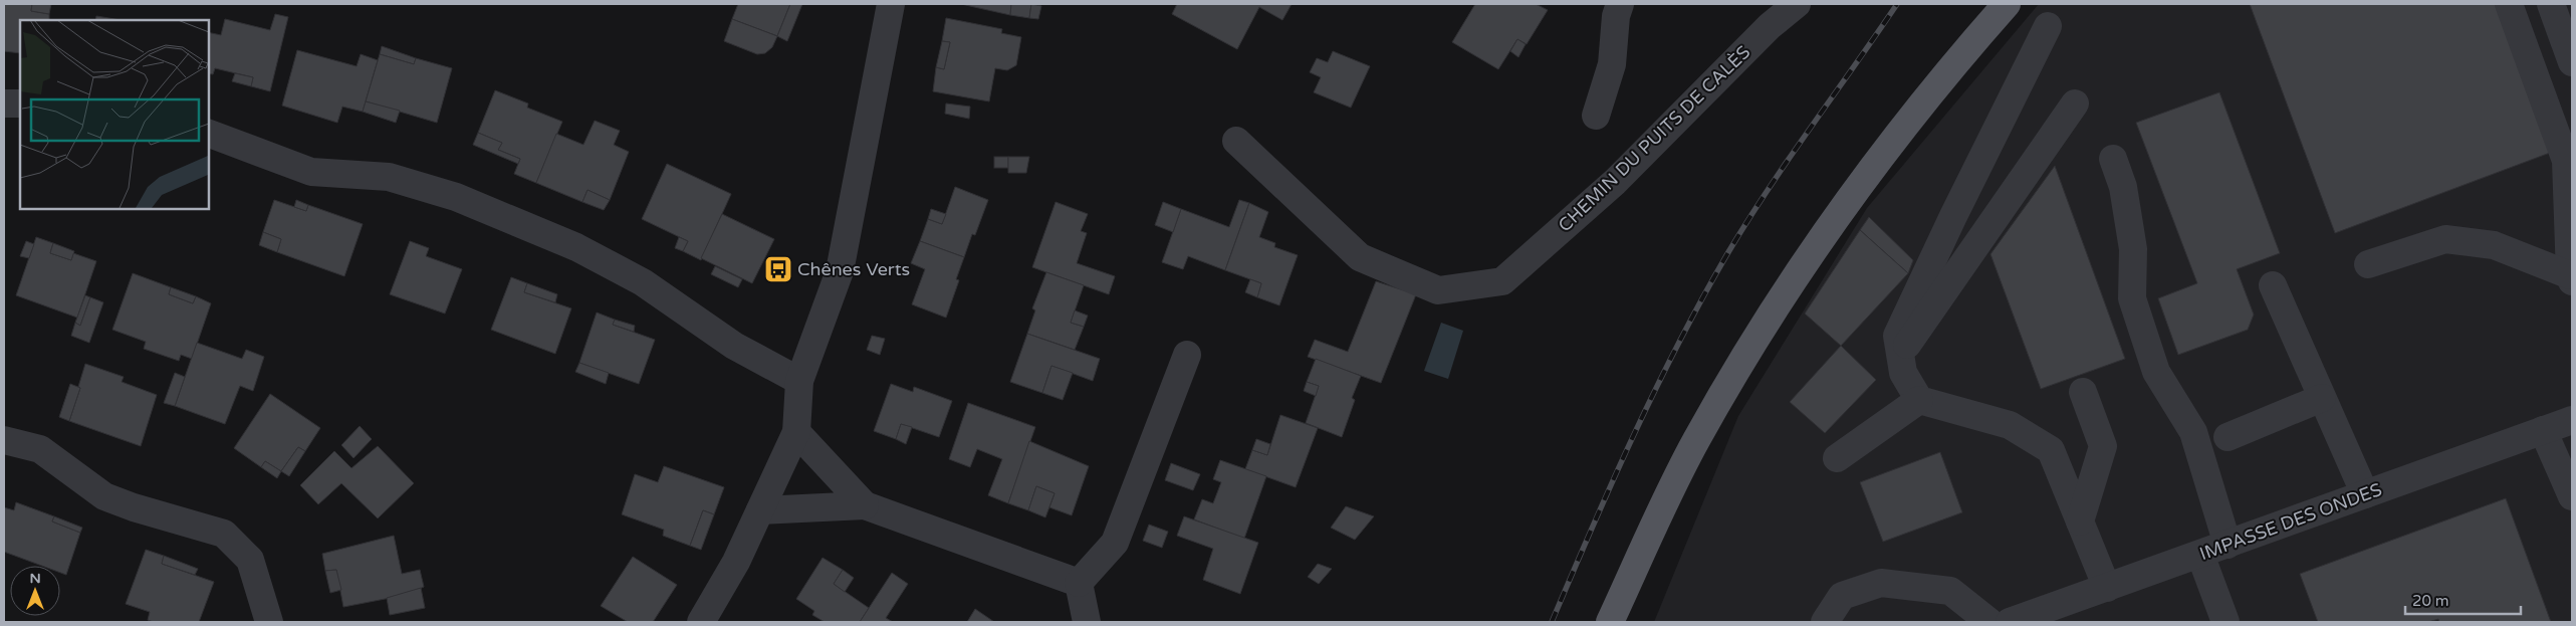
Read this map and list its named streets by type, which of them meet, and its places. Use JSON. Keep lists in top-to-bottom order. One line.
{"streets":{"street":["CHEMIN DU PUITS DE CALÈS","IMPASSE DES ONDES"]},"places":{"bus stop":["Chênes Verts"]},"scale_bar":"20 m","north":"top"}
